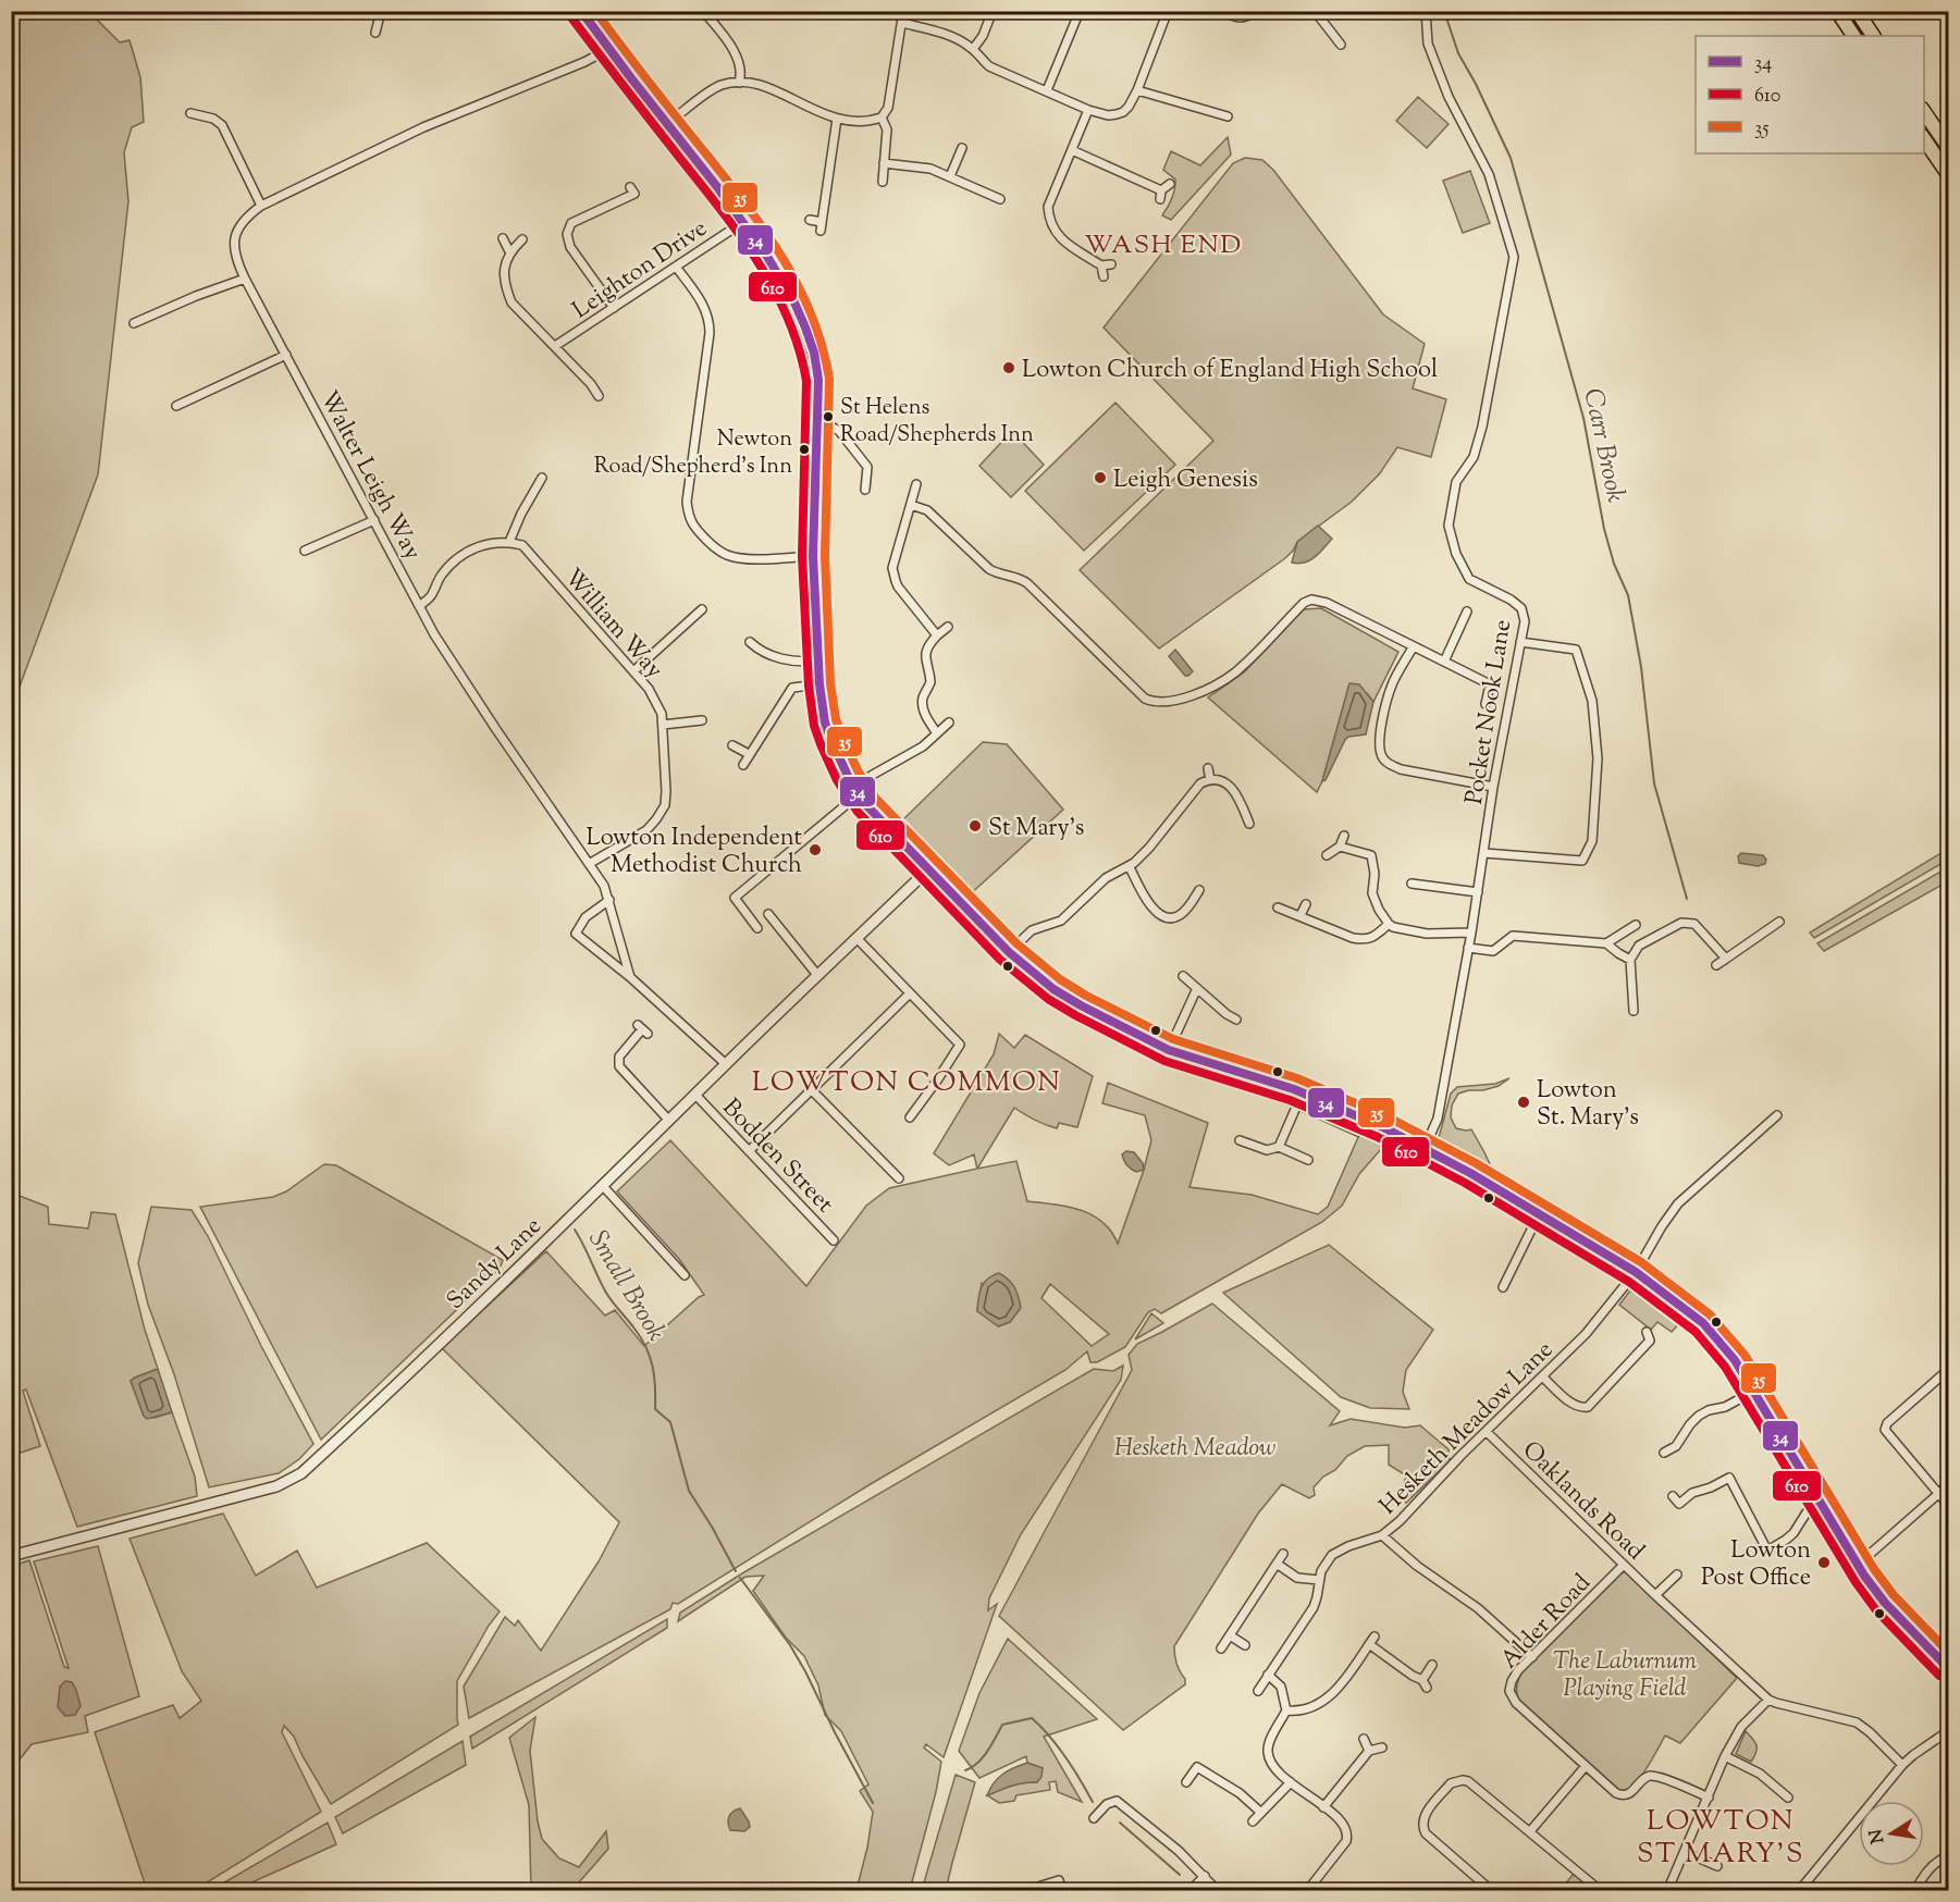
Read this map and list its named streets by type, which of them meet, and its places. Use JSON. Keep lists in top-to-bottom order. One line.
{"streets":{"street":["Leighton Drive","Walter Leigh Way","William Way","Pocket Nook Lane","Bodden Street","Sandy Lane","Hesketh Meadow Lane","Oaklands Road","Alder Road"]},"crossings":[["Walter Leigh Way","William Way"],["Bodden Street","Sandy Lane"],["Hesketh Meadow Lane","Oaklands Road"],["Oaklands Road","Alder Road"]],"districts":["WASH END","LOWTON COMMON","LOWTON ST MARY'S"],"water":["Carr Brook","Small Brook"],"parks":["Hesketh Meadow","The Laburnum Playing Field"],"places":["Lowton Church of England High School","St Helens Road/Shepherds Inn","Newton Road/Shepherd's Inn","Leigh Genesis","St Mary's","Lowton Independent Methodist Church","Lowton St. Mary's","Lowton Post Office"],"lines":["transit line 34","transit line 35","transit line 610"],"legend":["34","610","35"],"north":"left"}
